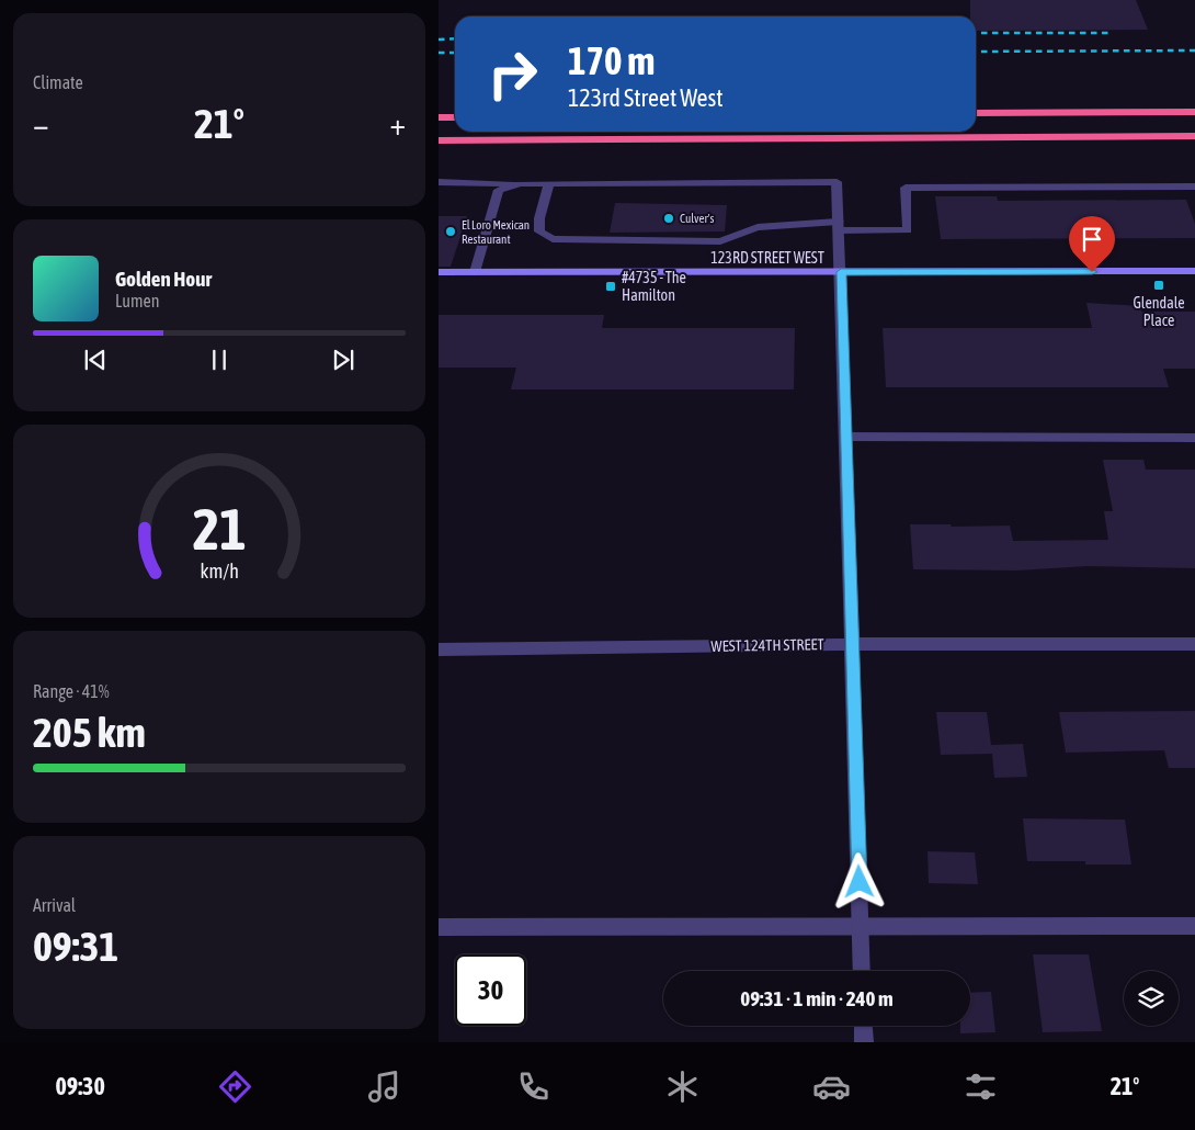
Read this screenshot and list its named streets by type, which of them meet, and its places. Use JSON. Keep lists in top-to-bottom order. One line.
{"streets":{"street":["123RD STREET WEST","WEST 124TH STREET"]},"places":{"other":["Culver's","El Loro Mexican Restaurant"],"transit":["Glendale Place","#4735 - The Hamilton"]},"page":{"tile":["Climate",["Range · 41%","205 km"],["Arrival","09:31"]],"turn":["170 m","123rd Street West"],"heat":["−","21°","+"],"song":["Golden Hour","Lumen"],"limit":"30","trip":"09:31 · 1 min · 240 m","tabs":["09:30","21°"],"gauge":["21","km/h"]}}
